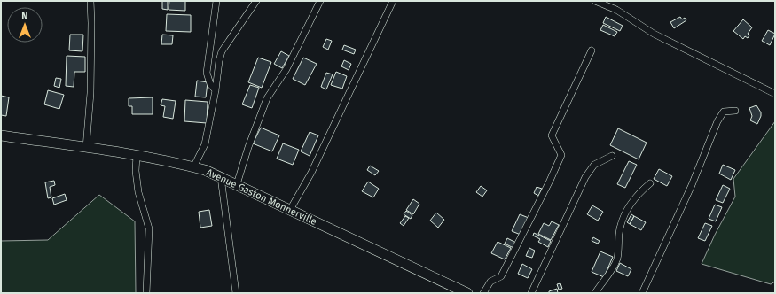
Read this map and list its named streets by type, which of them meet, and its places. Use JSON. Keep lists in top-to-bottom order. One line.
{"streets":{"main road":["Avenue Gaston Monnerville"]},"north":"top"}
